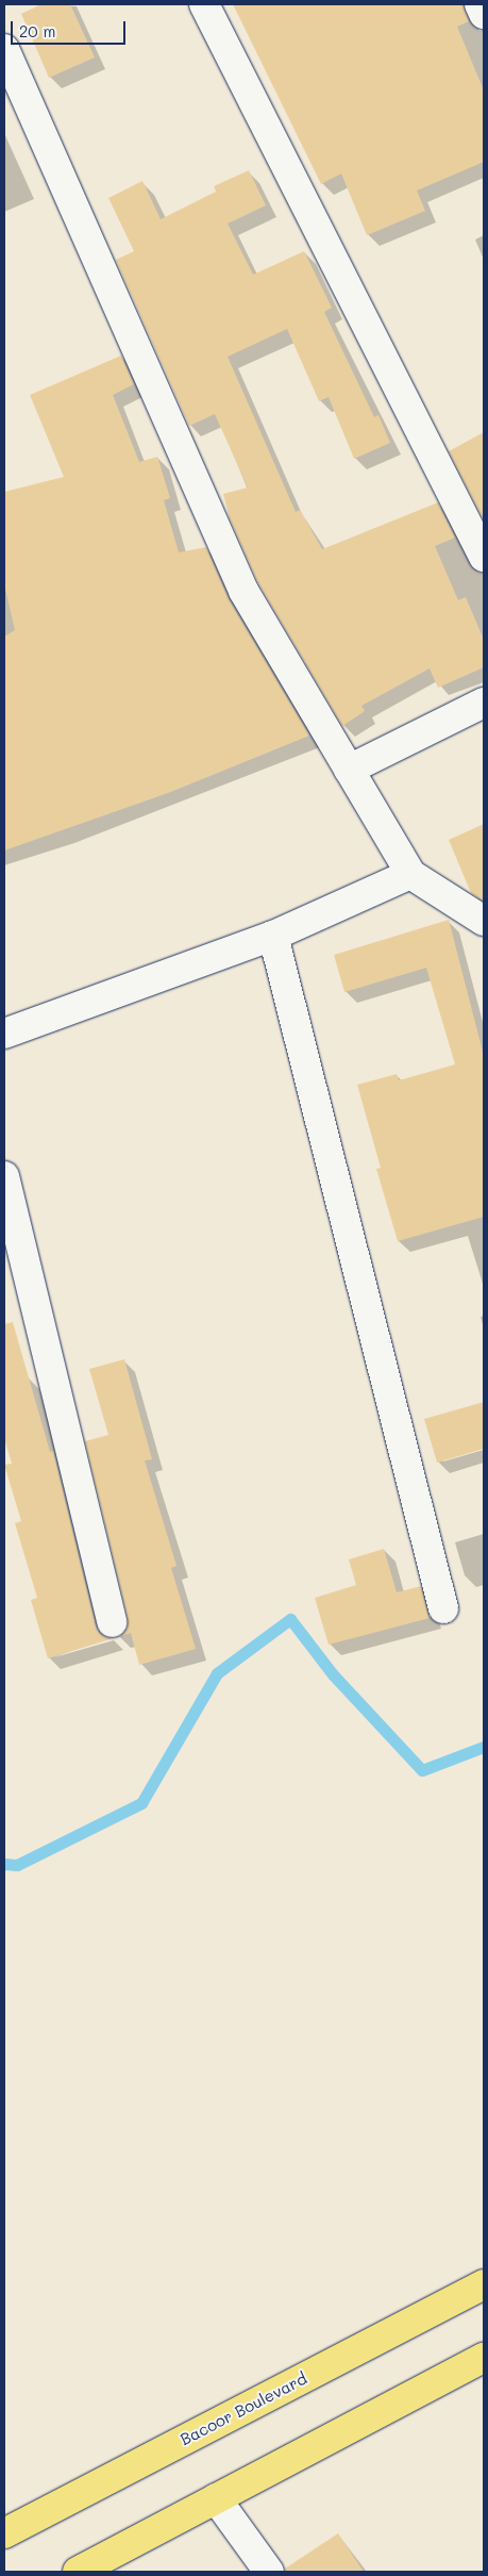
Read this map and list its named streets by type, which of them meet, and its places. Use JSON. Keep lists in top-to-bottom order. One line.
{"streets":{"main road":["Bacoor Boulevard"]},"scale_bar":"20 m"}
